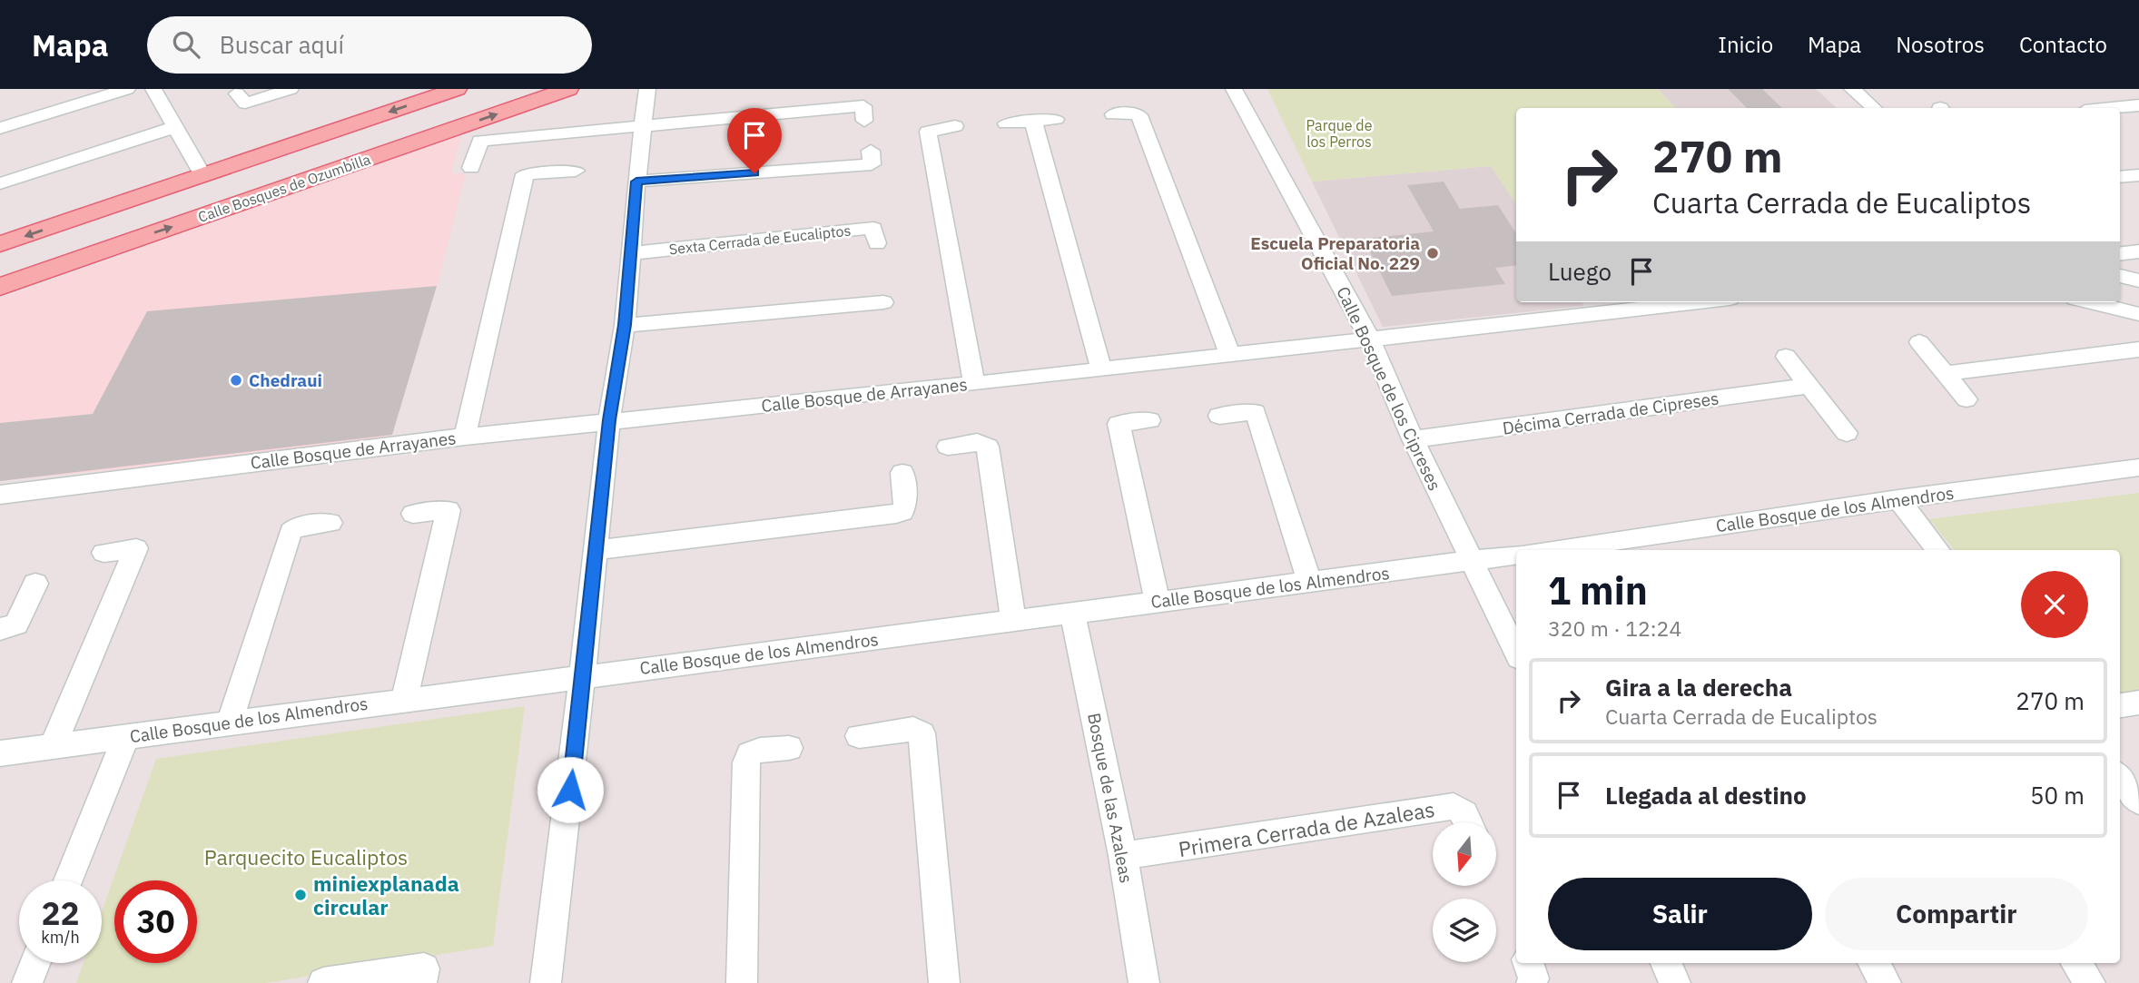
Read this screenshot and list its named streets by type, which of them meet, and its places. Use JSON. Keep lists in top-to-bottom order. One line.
{"streets":{"main road":["Calle Bosques de Ozumbilla"],"street":["Sexta Cerrada de Eucaliptos","Calle Bosque de los Cipreses","Calle Bosque de Arrayanes","Décima Cerrada de Cipreses","Calle Bosque de los Almendros","Bosque de las Azaleas","Primera Cerrada de Azaleas"]},"crossings":[["Calle Bosque de los Cipreses","Calle Bosque de Arrayanes"],["Calle Bosque de los Cipreses","Décima Cerrada de Cipreses"],["Calle Bosque de los Cipreses","Calle Bosque de los Almendros"],["Calle Bosque de los Almendros","Bosque de las Azaleas"],["Bosque de las Azaleas","Primera Cerrada de Azaleas"]],"parks":["Parque de los Perros","Parquecito Eucaliptos"],"places":["Escuela Preparatoria Oficial No. 229","Chedraui","miniexplanada circular"],"north":"bottom","page":{"header":"Mapa","search":"Buscar aquí","nav":["Inicio","Mapa","Nosotros","Contacto"],"turn":["270 m","Cuarta Cerrada de Eucaliptos"],"then":"Luego","heading":["1 min","320 m · 12:24"],"list":[{"name":"Gira a la derecha","note":"Cuarta Cerrada de Eucaliptos","value":"270 m"},{"name":"Llegada al destino","value":"50 m"}],"buttons":["Salir","Compartir"],"speed":"22 km/h","limit":"30"}}
